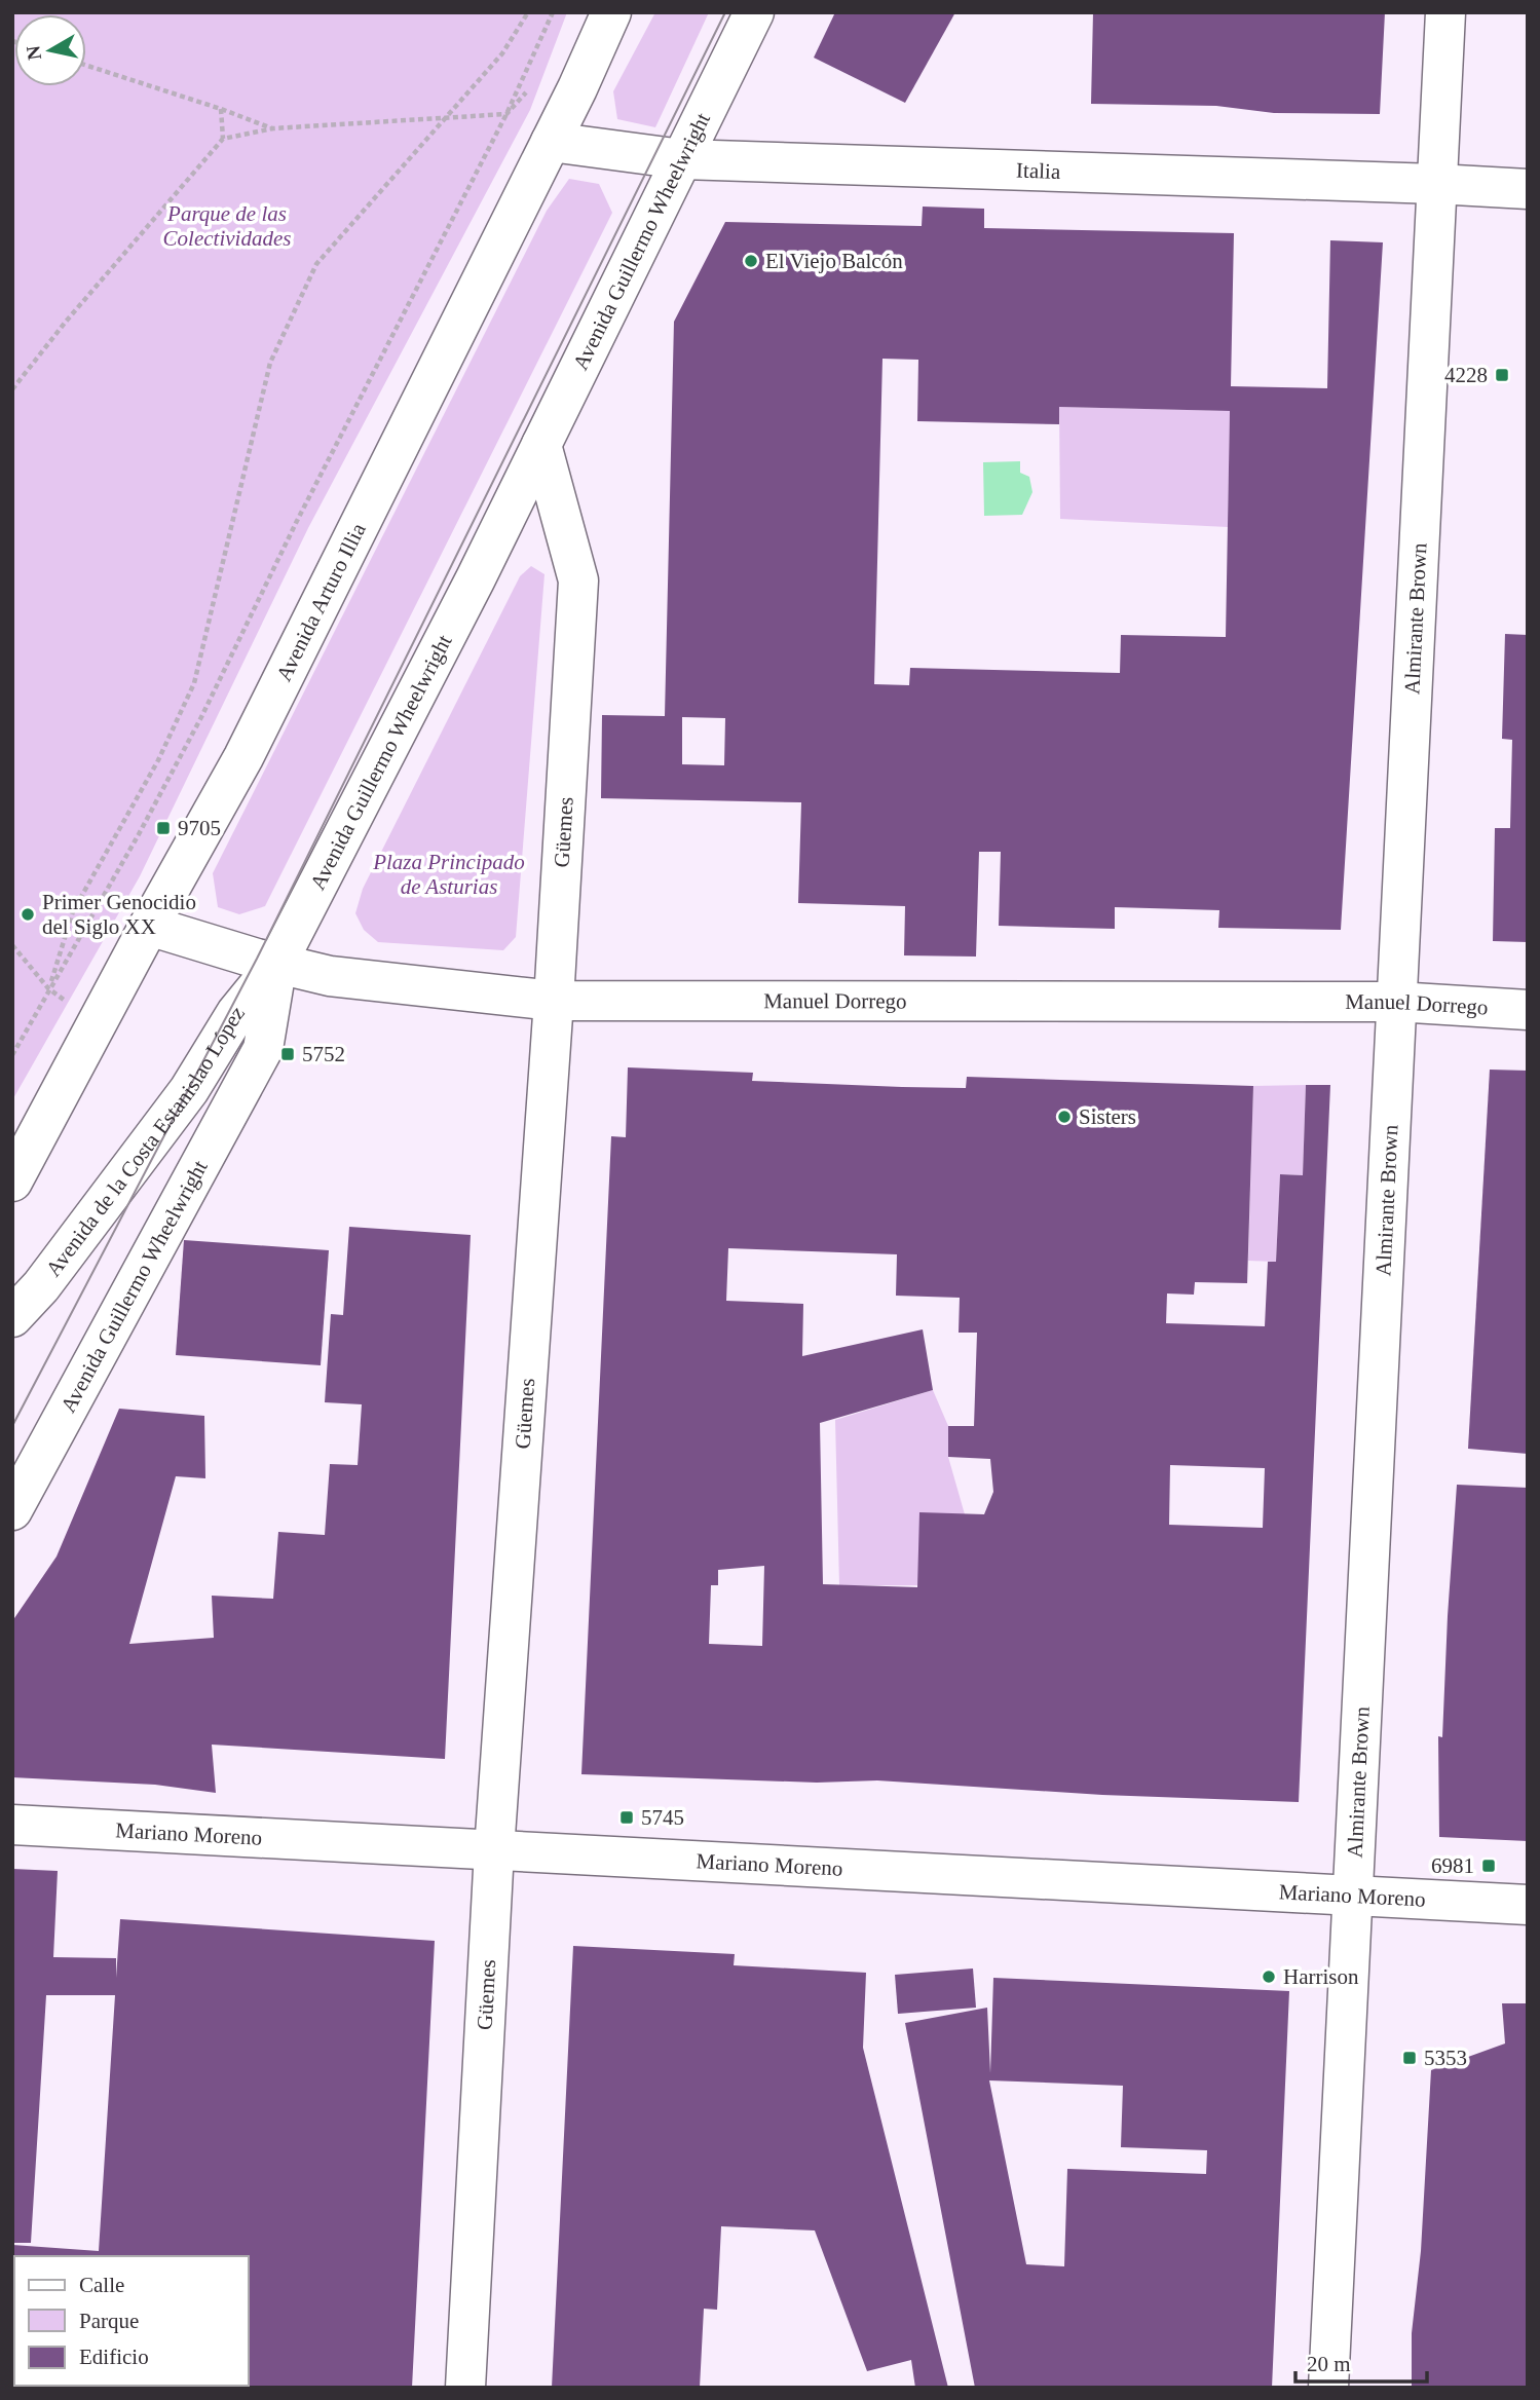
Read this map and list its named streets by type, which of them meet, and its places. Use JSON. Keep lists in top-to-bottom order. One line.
{"streets":{"street":["Italia","Avenida Guillermo Wheelwright","Avenida Arturo Illia","Almirante Brown","Güemes","Manuel Dorrego","Avenida de la Costa Estanislao López","Mariano Moreno"]},"crossings":[["Italia","Avenida Guillermo Wheelwright"],["Italia","Avenida Arturo Illia"],["Italia","Almirante Brown"],["Avenida Guillermo Wheelwright","Güemes"],["Avenida Guillermo Wheelwright","Manuel Dorrego"],["Avenida Guillermo Wheelwright","Avenida de la Costa Estanislao López"],["Avenida Arturo Illia","Manuel Dorrego"],["Almirante Brown","Manuel Dorrego"],["Almirante Brown","Mariano Moreno"],["Güemes","Manuel Dorrego"],["Güemes","Mariano Moreno"],["Manuel Dorrego","Avenida de la Costa Estanislao López"]],"parks":["Parque de las Colectividades","Plaza Principado de Asturias"],"places":{"other":["El Viejo Balcón","Primer Genocidio del Siglo XX","Sisters","Harrison"],"transit":["4228","9705","5752","5745","6981","5353"]},"legend":["Calle","Parque","Edificio"],"scale_bar":"20 m","north":"left"}
